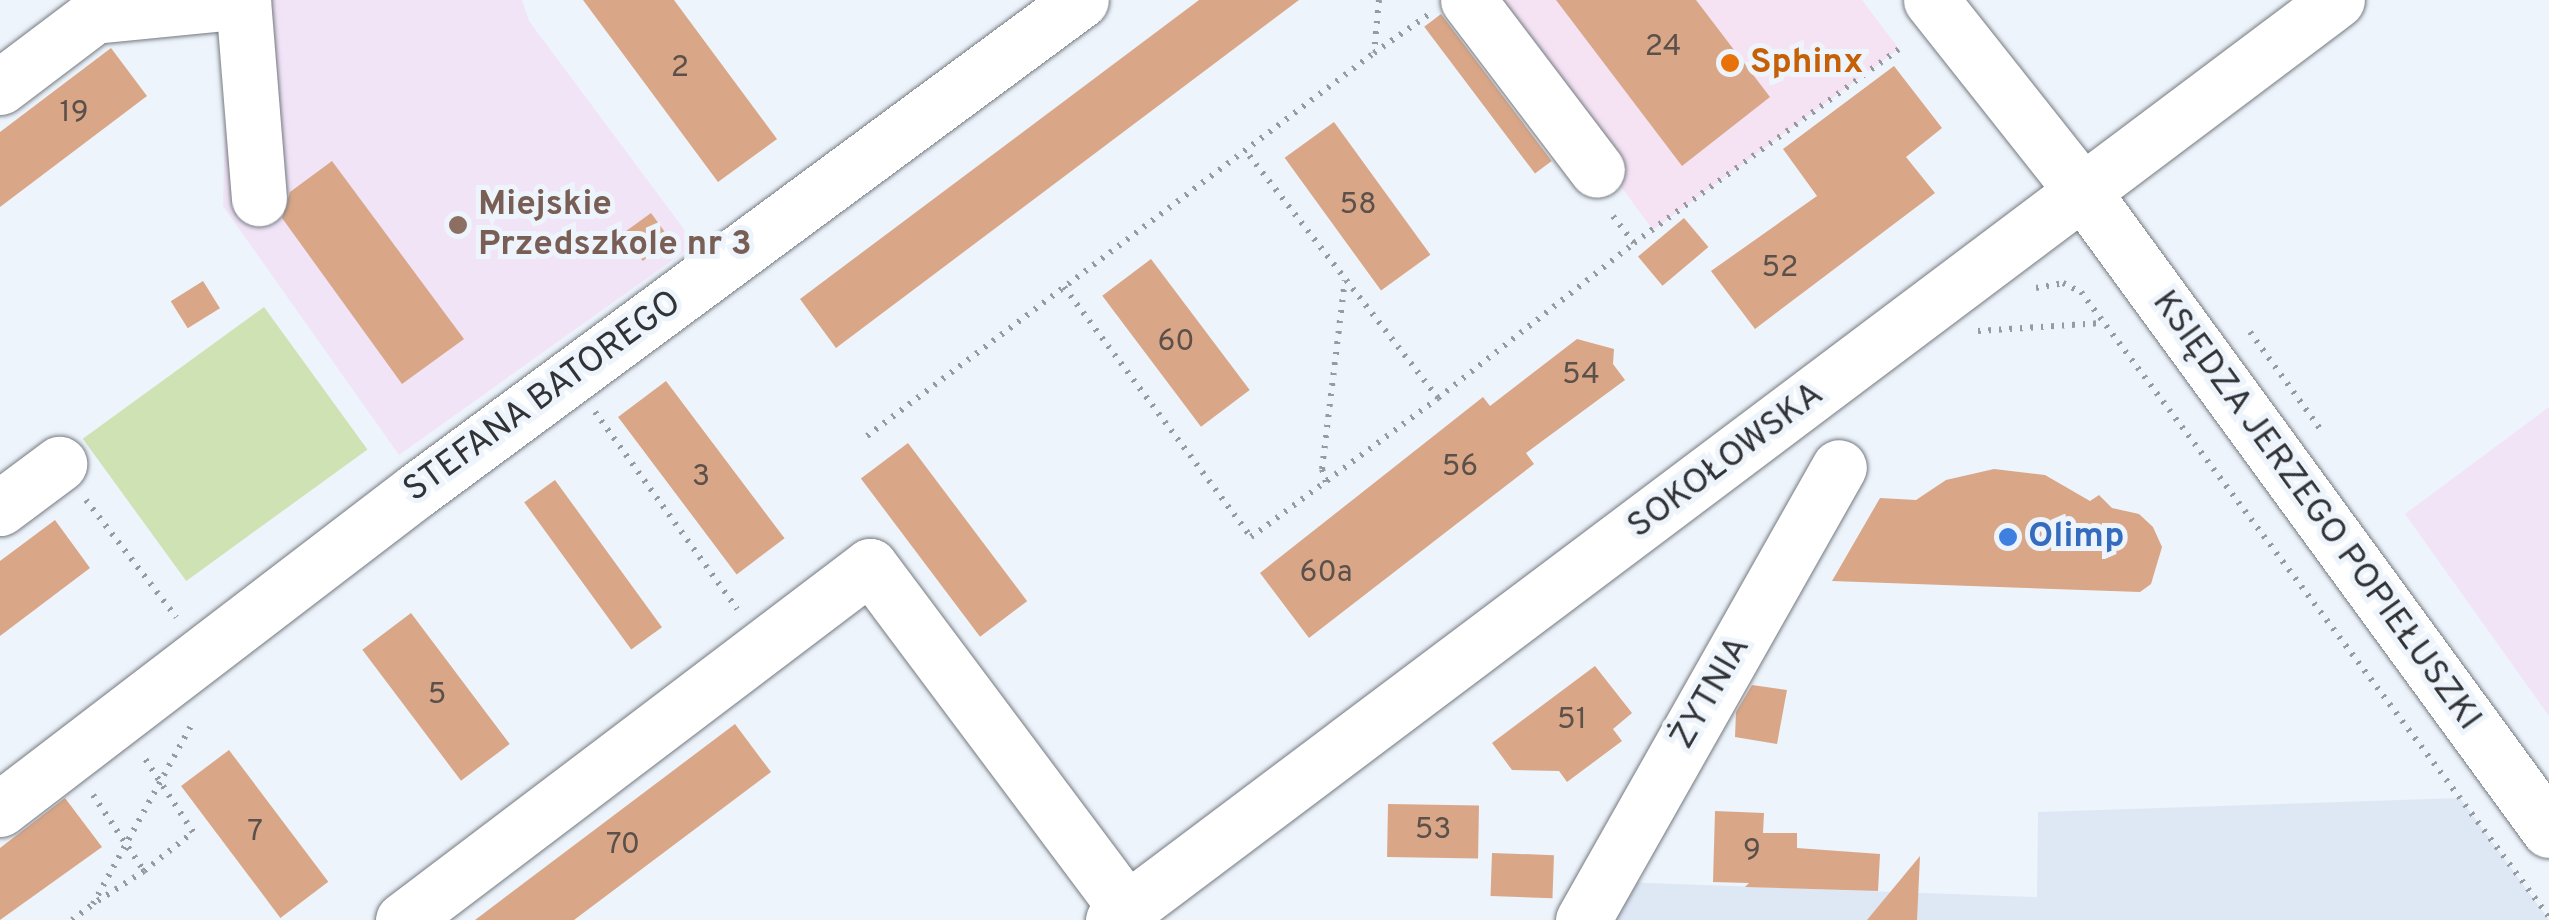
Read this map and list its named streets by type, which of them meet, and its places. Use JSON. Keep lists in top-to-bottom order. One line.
{"streets":{"street":["STEFANA BATOREGO","SOKOŁOWSKA","KSIĘDZA JERZEGO POPIEŁUSZKI","ŻYTNIA"]},"crossings":[["SOKOŁOWSKA","KSIĘDZA JERZEGO POPIEŁUSZKI"]],"places":["Sphinx","Miejskie Przedszkole nr 3","Olimp"],"house_numbers":["24","2","19","58","52","60","54","56","3","60a","5","51","53","7","70","9"]}
